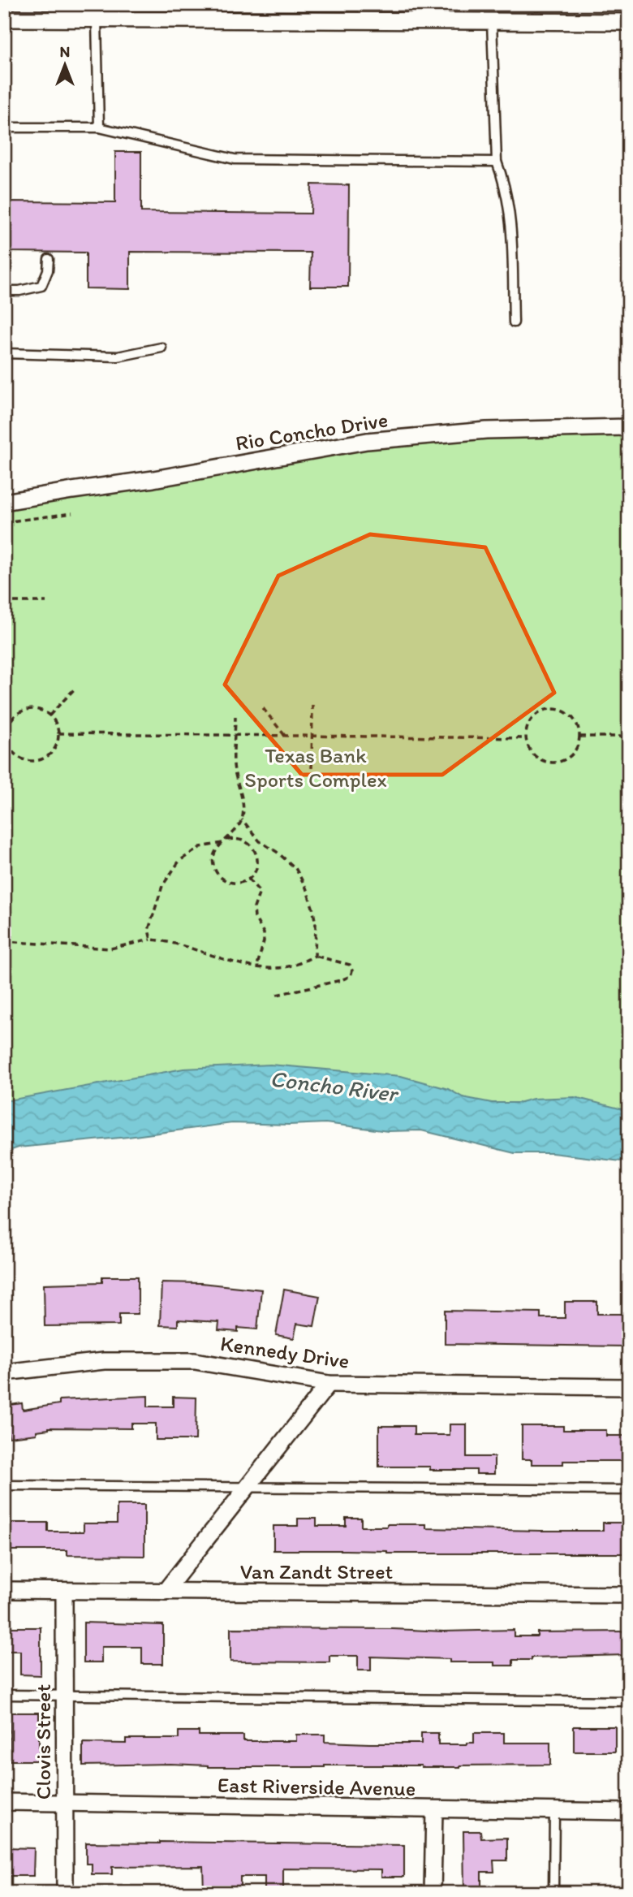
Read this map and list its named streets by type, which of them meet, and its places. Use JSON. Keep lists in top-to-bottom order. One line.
{"streets":{"street":["Rio Concho Drive","Kennedy Drive","Van Zandt Street","Clovis Street","East Riverside Avenue"]},"crossings":[["Van Zandt Street","Clovis Street"],["Clovis Street","East Riverside Avenue"]],"water":["Concho River"],"parks":["Texas Bank Sports Complex"],"north":"top"}
